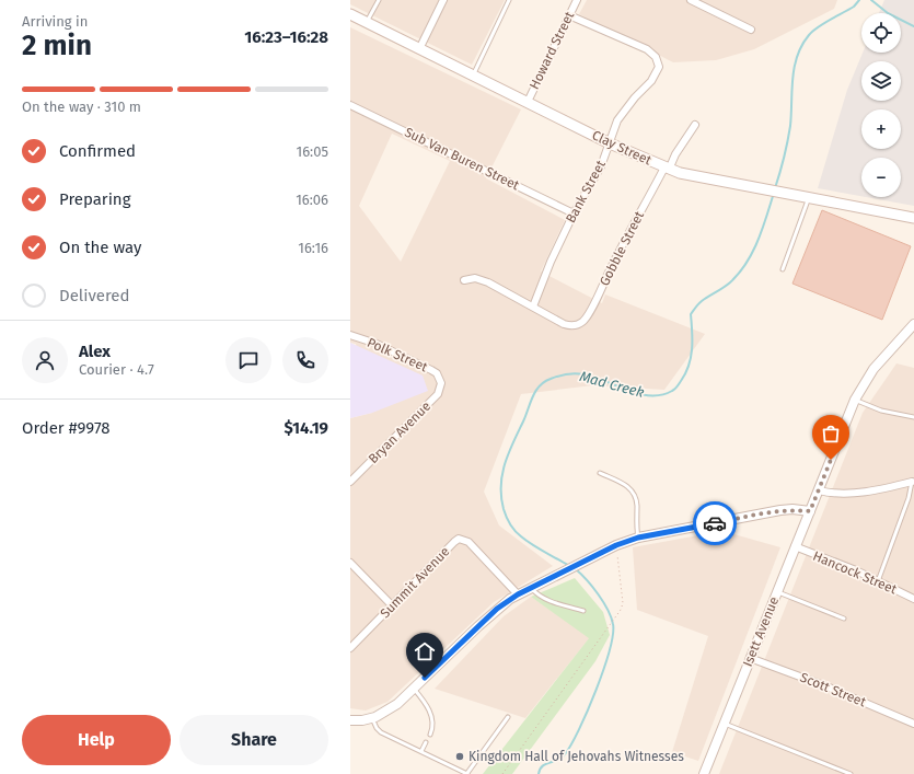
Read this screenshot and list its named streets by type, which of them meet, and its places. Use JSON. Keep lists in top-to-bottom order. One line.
{"streets":{"main road":["Clay Street"],"street":["Howard Street","Sub Van Buren Street","Bank Street","Gobble Street","Polk Street","Bryan Avenue","Hancock Street","Summit Avenue","Isett Avenue","Scott Street"]},"crossings":[["Howard Street","Clay Street"],["Howard Street","Bank Street"],["Clay Street","Bank Street"],["Clay Street","Gobble Street"],["Sub Van Buren Street","Bank Street"],["Bank Street","Gobble Street"],["Polk Street","Bryan Avenue"],["Hancock Street","Isett Avenue"],["Isett Avenue","Scott Street"]],"water":["Mad Creek"],"places":["Kingdom Hall of Jehovahs Witnesses"],"page":{"heading":["2 min","Arriving in","16:23–16:28"],"panel":["Alex","Courier · 4.7","Order #9978","$14.19"],"map_buttons":["+","−"],"bar":"On the way · 310 m","list":[["Confirmed","16:05"],["Preparing","16:06"],["On the way","16:16"],"Delivered"],"buttons":["Help","Share"]}}
